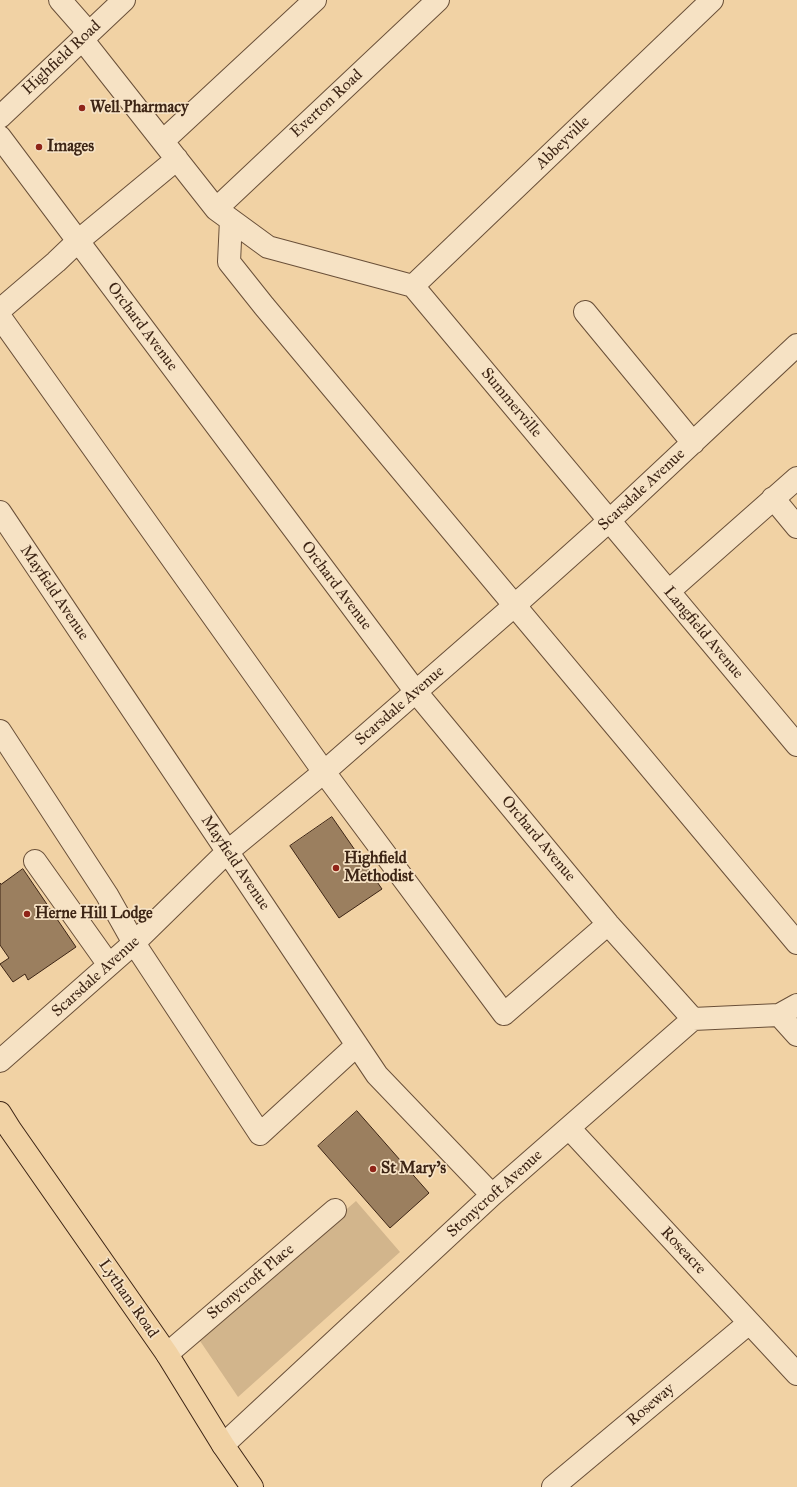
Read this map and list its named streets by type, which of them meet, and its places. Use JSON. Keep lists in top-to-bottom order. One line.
{"streets":{"main road":["Lytham Road"],"street":["Highfield Road","Everton Road","Abbeyville","Orchard Avenue","Summerville","Scarsdale Avenue","Mayfield Avenue","Langfield Avenue","Stonycroft Avenue","Roseacre","Stonycroft Place","Roseway"]},"crossings":[["Abbeyville","Summerville"],["Orchard Avenue","Scarsdale Avenue"],["Orchard Avenue","Stonycroft Avenue"],["Summerville","Scarsdale Avenue"],["Summerville","Langfield Avenue"],["Scarsdale Avenue","Mayfield Avenue"],["Scarsdale Avenue","Langfield Avenue"],["Mayfield Avenue","Stonycroft Avenue"],["Stonycroft Avenue","Roseacre"],["Stonycroft Avenue","Lytham Road"],["Roseacre","Roseway"],["Stonycroft Place","Lytham Road"]],"places":["Well Pharmacy","Images","Highfield Methodist","Herne Hill Lodge","St Mary's"]}
